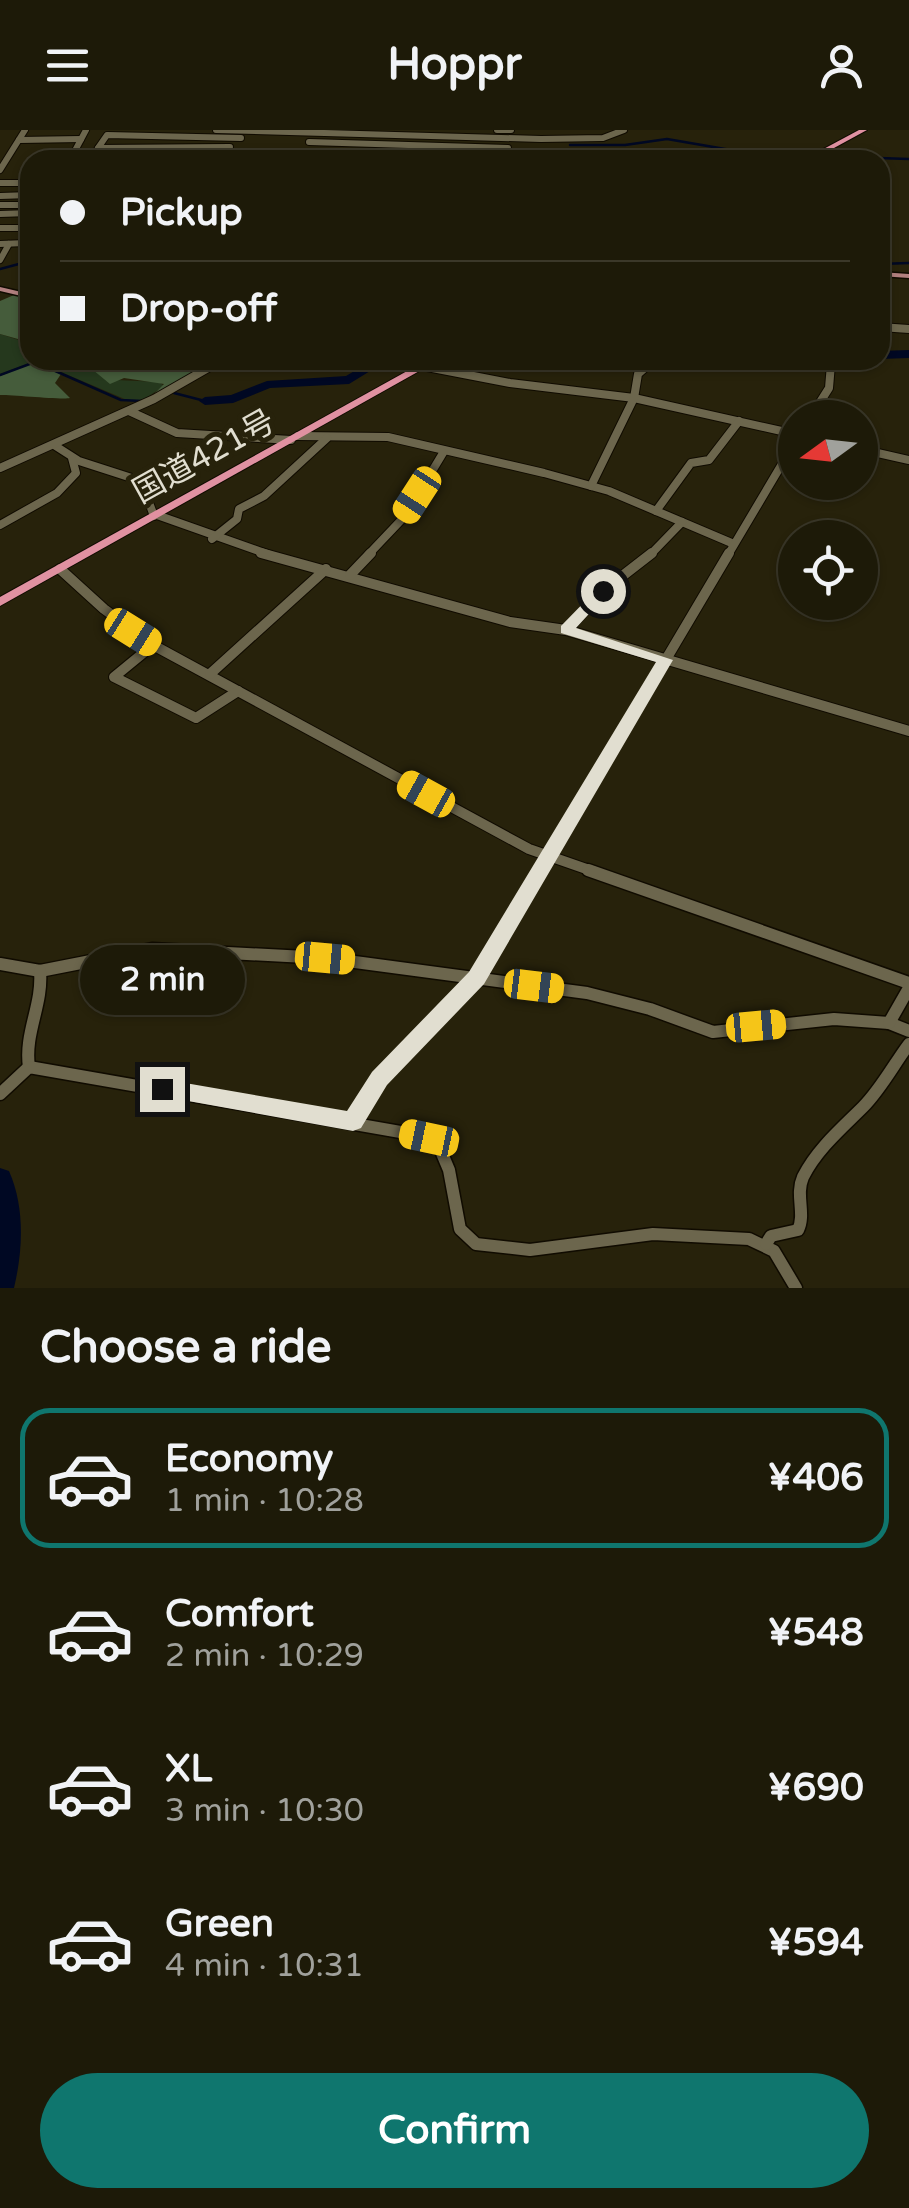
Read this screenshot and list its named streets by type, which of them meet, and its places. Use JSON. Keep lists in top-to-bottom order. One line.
{"streets":{"highway":["国道421号"]},"north":"left","page":{"header":"Hoppr","banner":["Pickup","Drop-off"],"bubble":"2 min","heading":"Choose a ride","list":[{"name":"Economy","note":"1 min · 10:28","value":"¥406"},{"name":"Comfort","note":"2 min · 10:29","value":"¥548"},{"name":"XL","note":"3 min · 10:30","value":"¥690"},{"name":"Green","note":"4 min · 10:31","value":"¥594"}],"buttons":"Confirm"}}
